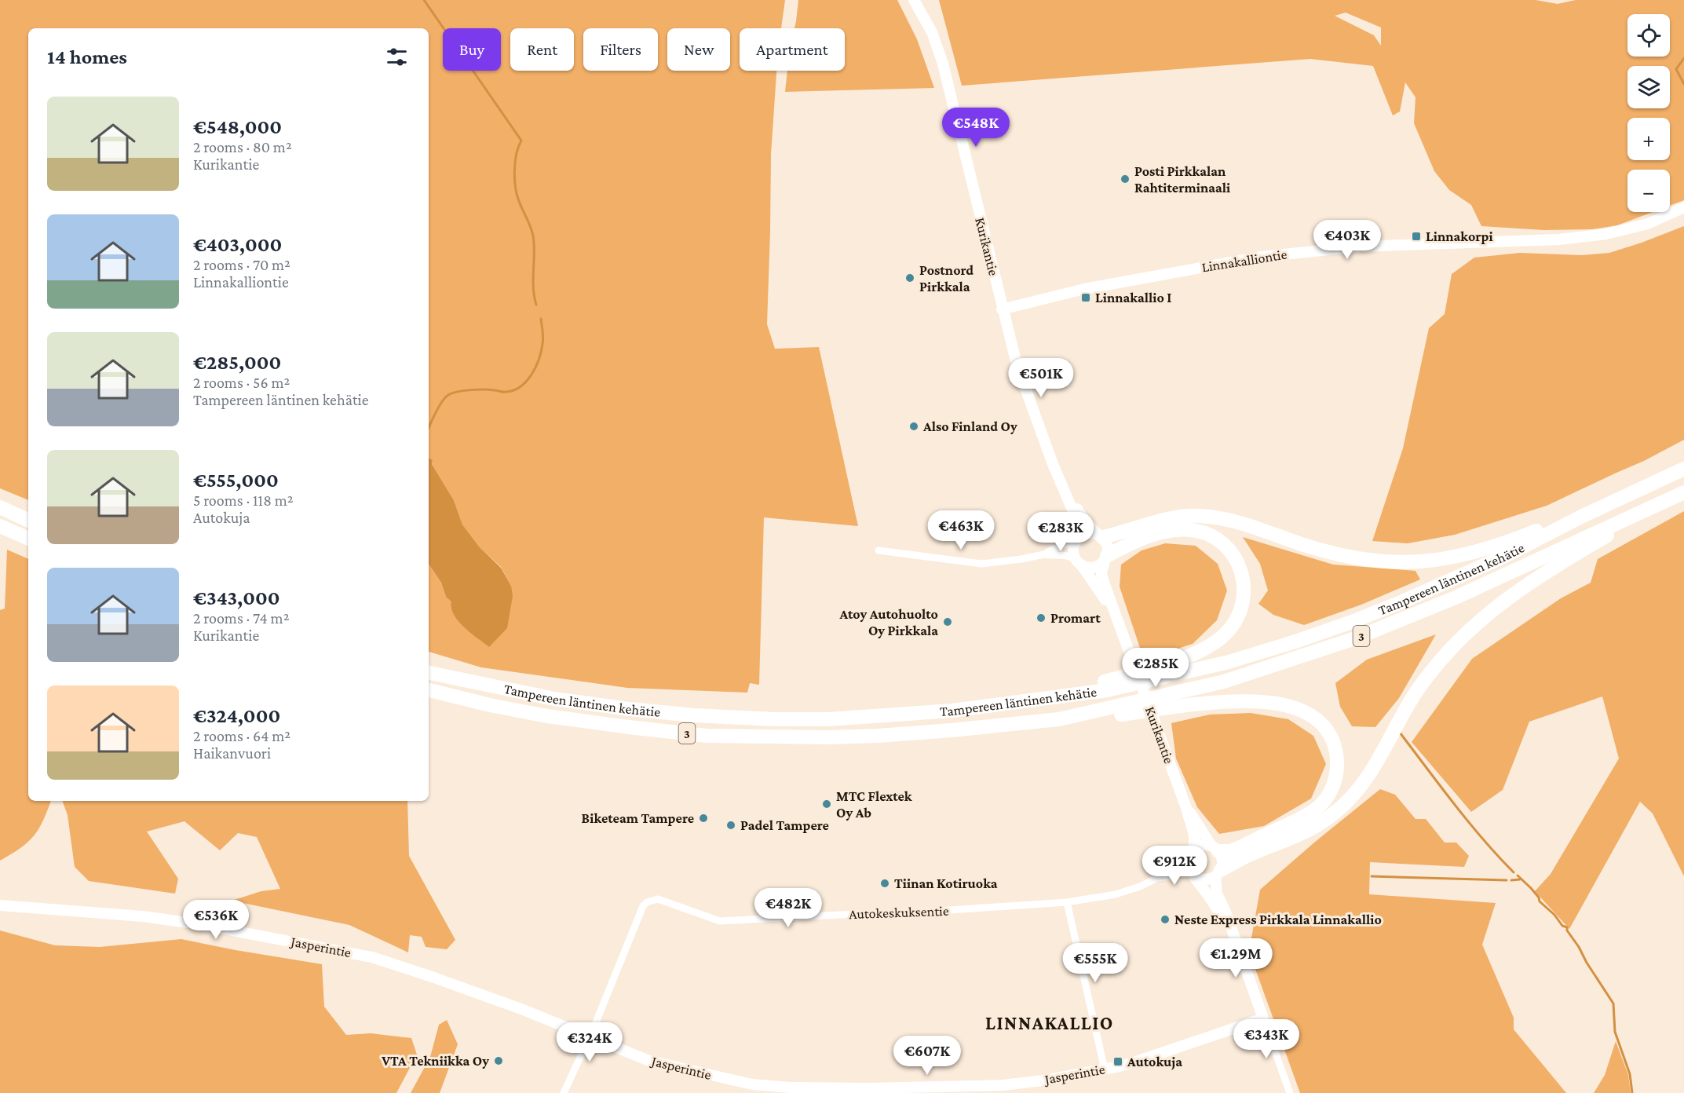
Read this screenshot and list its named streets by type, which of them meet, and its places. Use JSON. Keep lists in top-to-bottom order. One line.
{"streets":{"highway":["Tampereen läntinen kehätie","3"],"main road":["Kurikantie","Linnakalliontie","Jasperintie"],"street":["Autokeskuksentie"]},"crossings":[["Kurikantie","Linnakalliontie"],["Kurikantie","Autokeskuksentie"],["Autokeskuksentie","Jasperintie"]],"districts":["LINNAKALLIO"],"places":{"other":["Posti Pirkkalan Rahtiterminaali","Postnord Pirkkala","Also Finland Oy","Promart","Atoy Autohuolto Oy Pirkkala","MTC Flextek Oy Ab","Biketeam Tampere","Padel Tampere","Tiinan Kotiruoka","Neste Express Pirkkala Linnakallio","VTA Tekniikka Oy"],"transit":["Linnakorpi","Linnakallio I","Autokuja"]},"page":{"map_buttons":["+","−"],"chip":["Buy","Rent","Filters","New","Apartment"],"heading":"14 homes","list":[{"name":"€548,000","note":"2 rooms · 80 m² · Kurikantie"},{"name":"€403,000","note":"2 rooms · 70 m² · Linnakalliontie"},{"name":"€285,000","note":"2 rooms · 56 m² · Tampereen läntinen kehätie"},{"name":"€555,000","note":"5 rooms · 118 m² · Autokuja"},{"name":"€343,000","note":"2 rooms · 74 m² · Kurikantie"},{"name":"€324,000","note":"2 rooms · 64 m² · Haikanvuori"}],"price":["€548K","€403K","€501K","€463K","€283K","€285K","€912K","€482K","€536K","€1.29M","€555K","€343K","€324K","€607K"]}}
